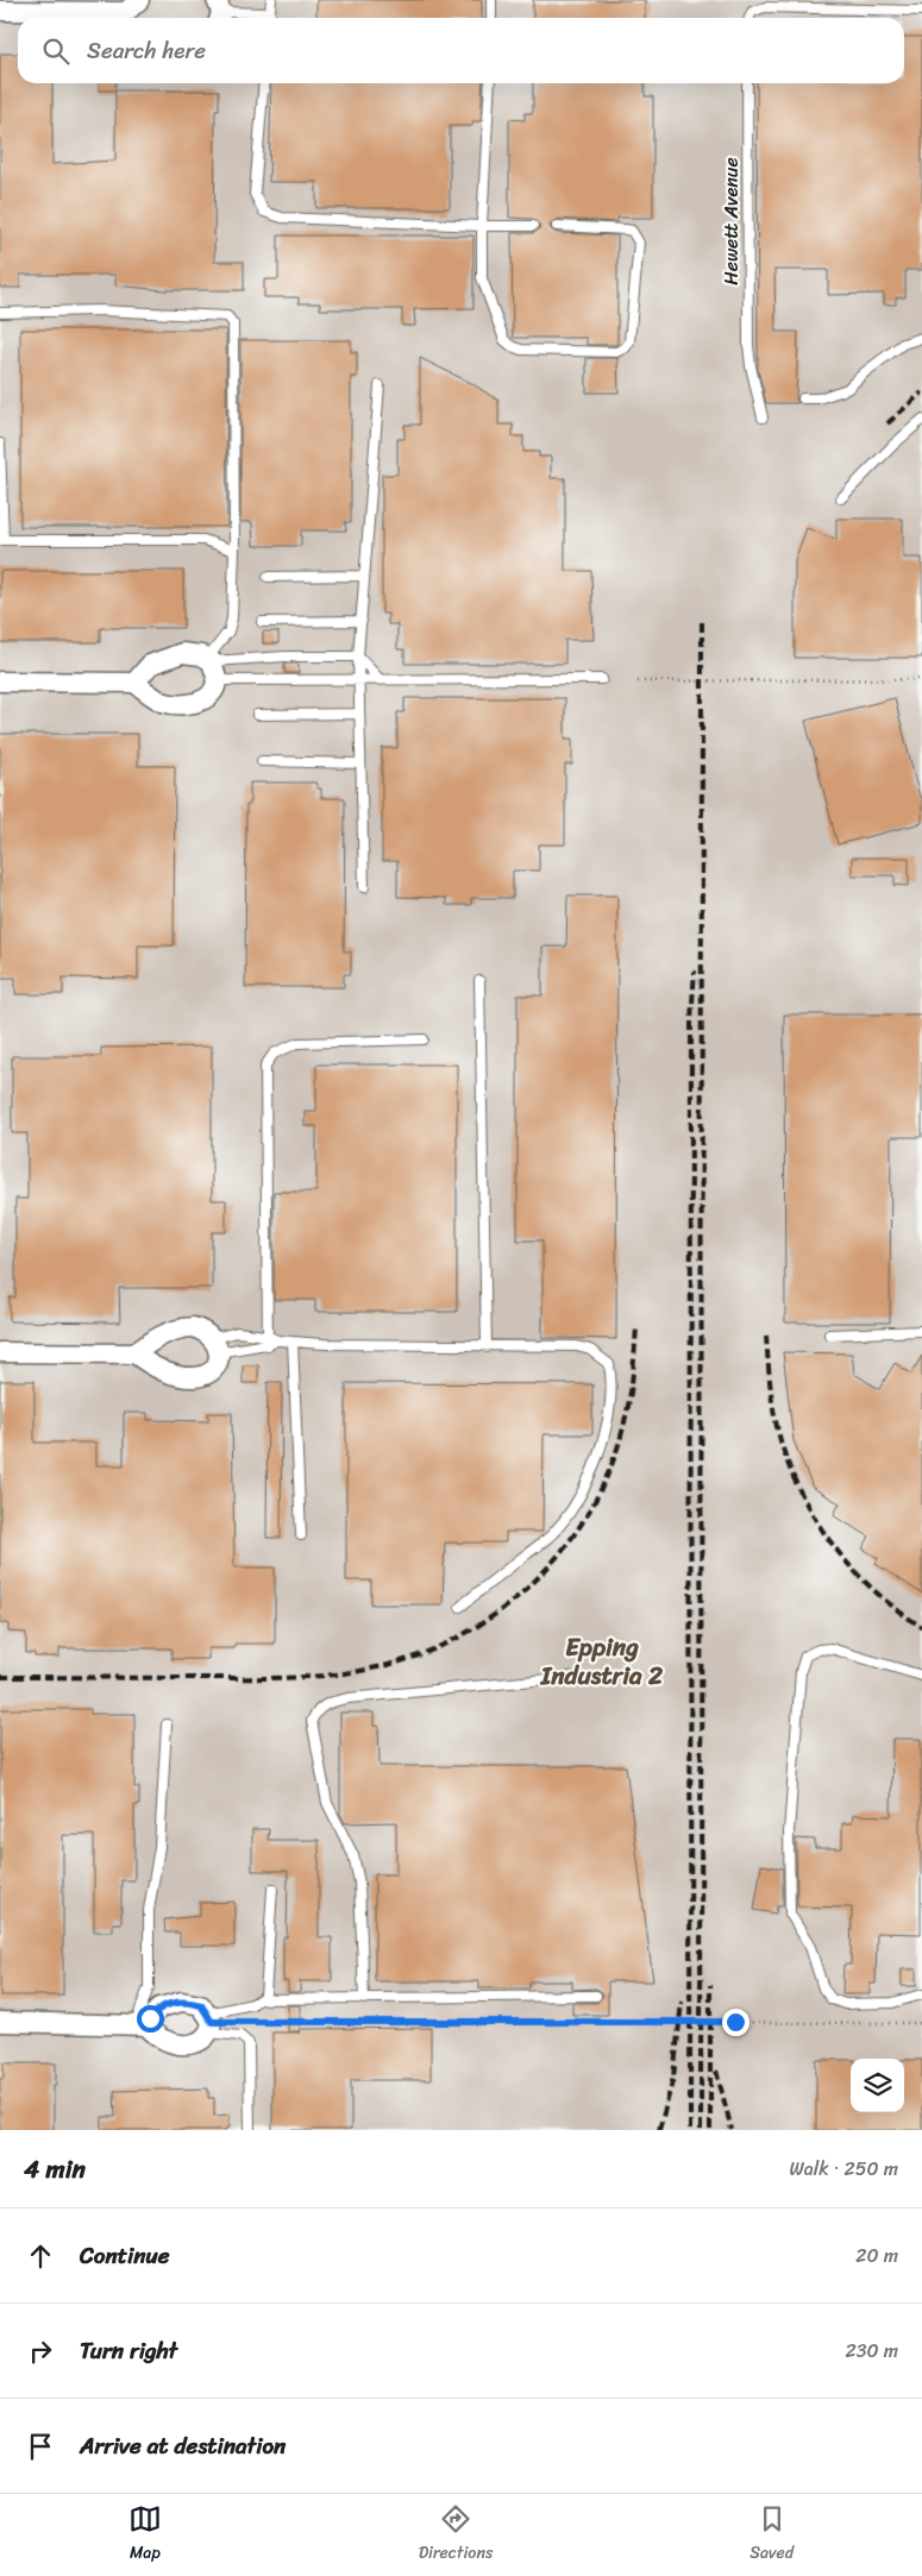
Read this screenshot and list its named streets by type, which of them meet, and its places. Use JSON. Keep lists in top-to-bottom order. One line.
{"streets":{"lane":["Hewett Avenue"]},"districts":["Epping Industria 2"],"page":{"search":"Search here","heading":["4 min","Walk · 250 m"],"list":[["Continue","20 m"],["Turn right","230 m"],"Arrive at destination"],"nav":["Map","Directions","Saved"]}}
